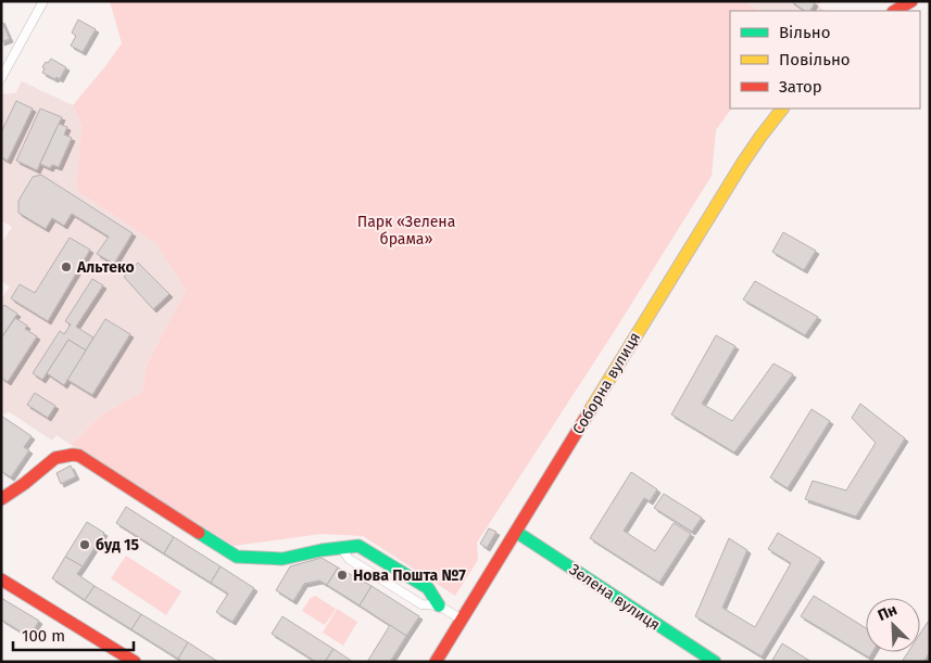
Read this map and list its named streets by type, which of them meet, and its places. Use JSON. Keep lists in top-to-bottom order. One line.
{"streets":{"main road":["Соборна вулиця","Зелена вулиця"]},"crossings":[["Соборна вулиця","Зелена вулиця"]],"parks":["Парк «Зелена брама»"],"places":["Альтеко","буд 15","Нова Пошта №7"],"legend":["Вільно","Повільно","Затор"],"scale_bar":"100 m","north":"top left"}
